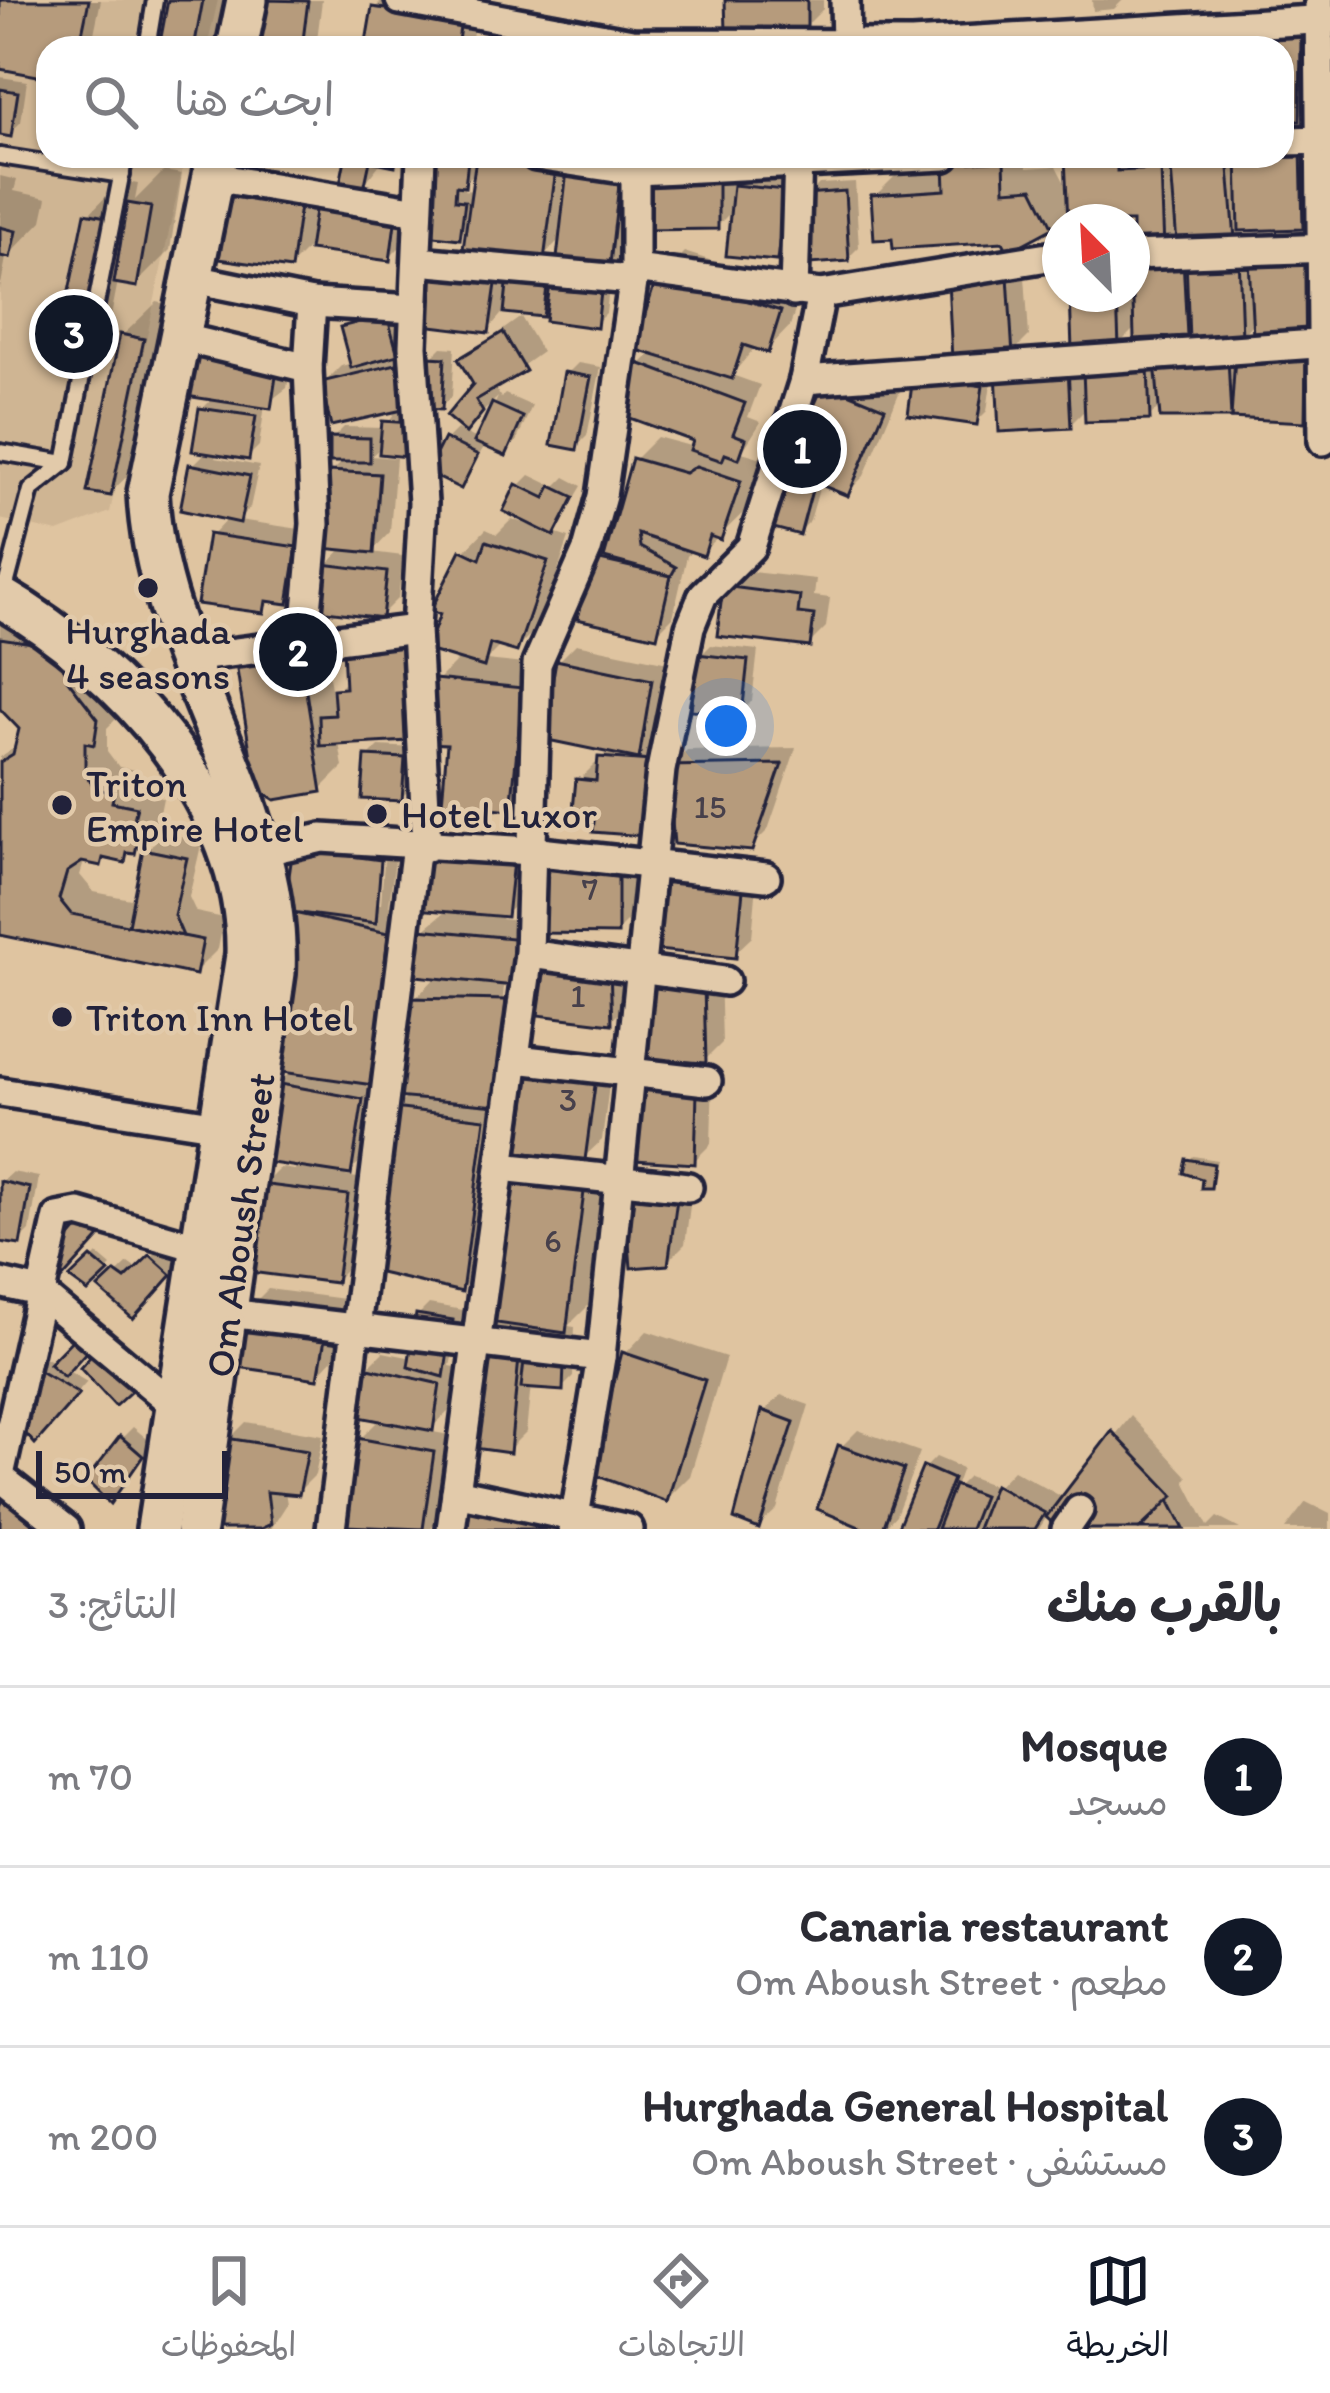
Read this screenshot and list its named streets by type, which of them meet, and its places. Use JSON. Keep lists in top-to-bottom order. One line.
{"streets":{"street":["Om Aboush Street"]},"places":["Hurghada 4 seasons","Triton Empire Hotel","Hotel Luxor","Triton Inn Hotel"],"house_numbers":["15","7","1","3","6"],"scale_bar":"50 m","north":"top left","page":{"search":"ابحث هنا","pins":["3","1","2"],"scale":"50 m","heading":["بالقرب منك","النتائج: 3"],"list":[{"mark":"1","name":"Mosque","note":"مسجد","value":"70 m"},{"mark":"2","name":"Canaria restaurant","note":"مطعم · Om Aboush Street","value":"110 m"},{"mark":"3","name":"Hurghada General Hospital","note":"مستشفى · Om Aboush Street","value":"200 m"}],"nav":["الخريطة","الاتجاهات","المحفوظات"]}}
